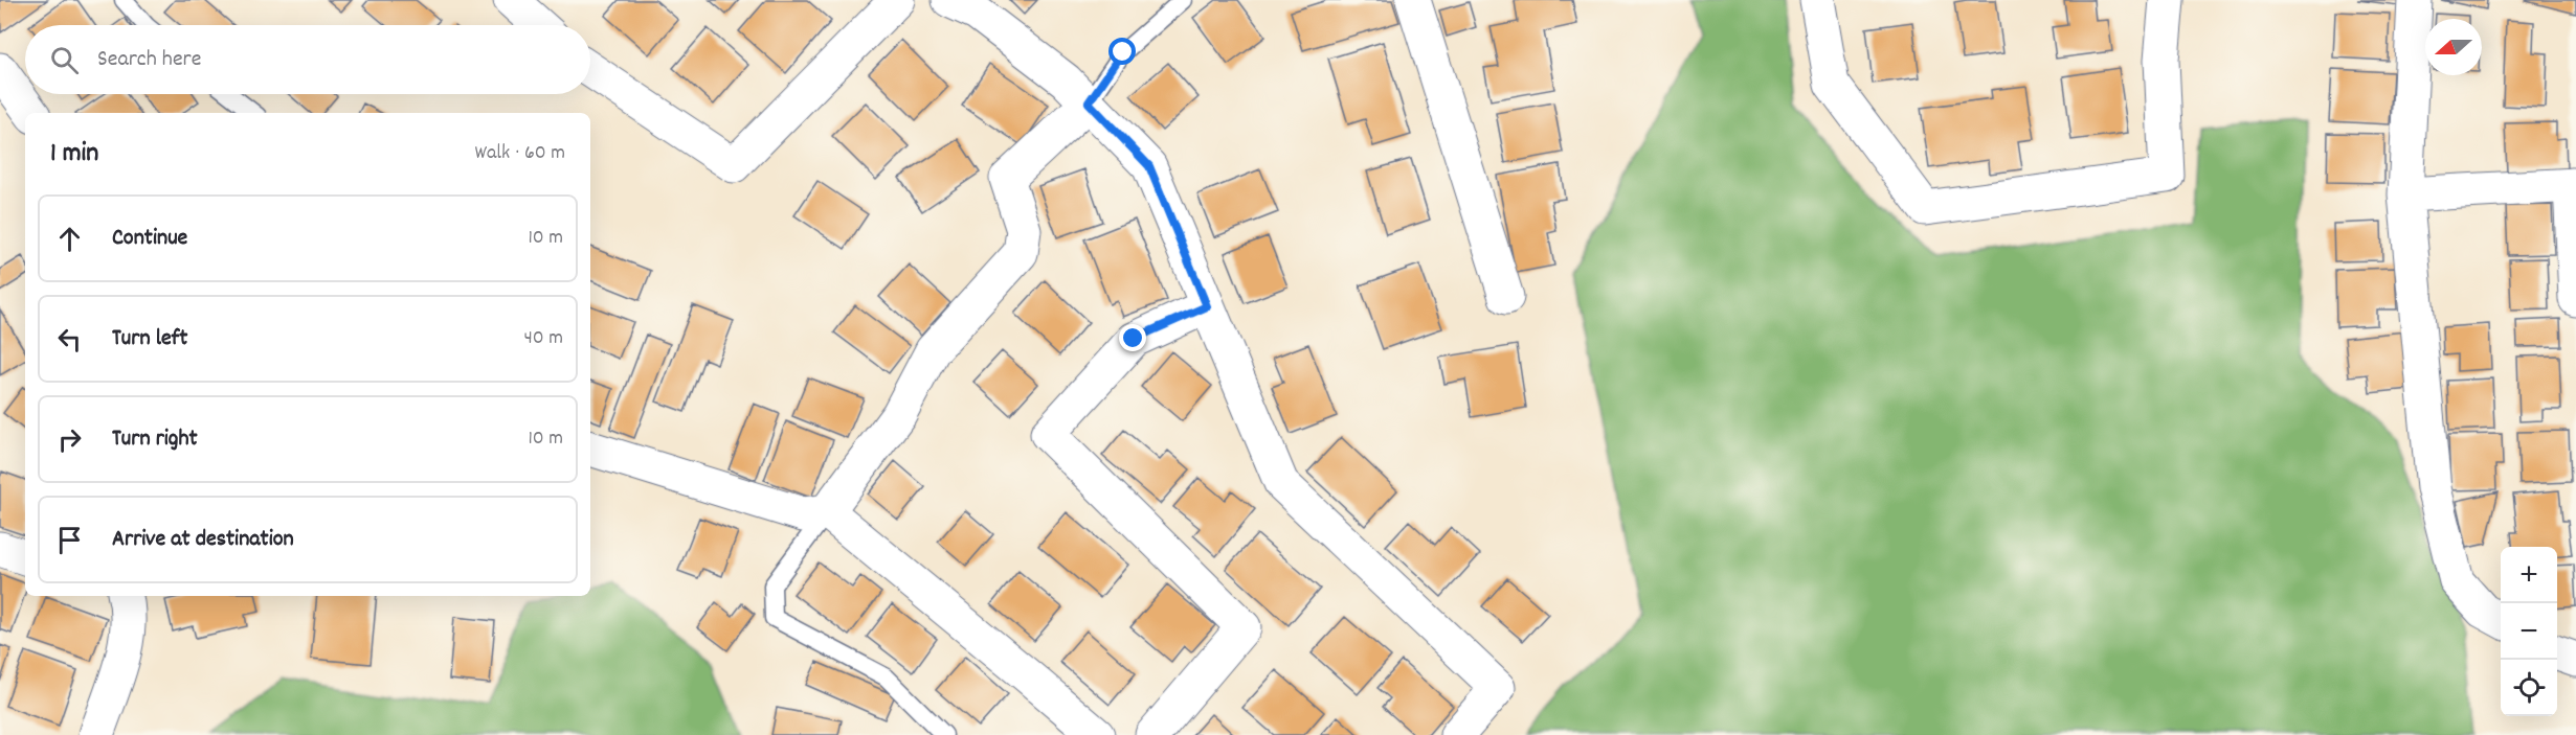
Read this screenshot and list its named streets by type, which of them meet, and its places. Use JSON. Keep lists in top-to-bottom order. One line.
{"north":"left","page":{"search":"Search here","heading":["1 min","Walk · 60 m"],"list":[["Continue","10 m"],["Turn left","40 m"],["Turn right","10 m"],"Arrive at destination"],"map_buttons":["+","−"]}}
